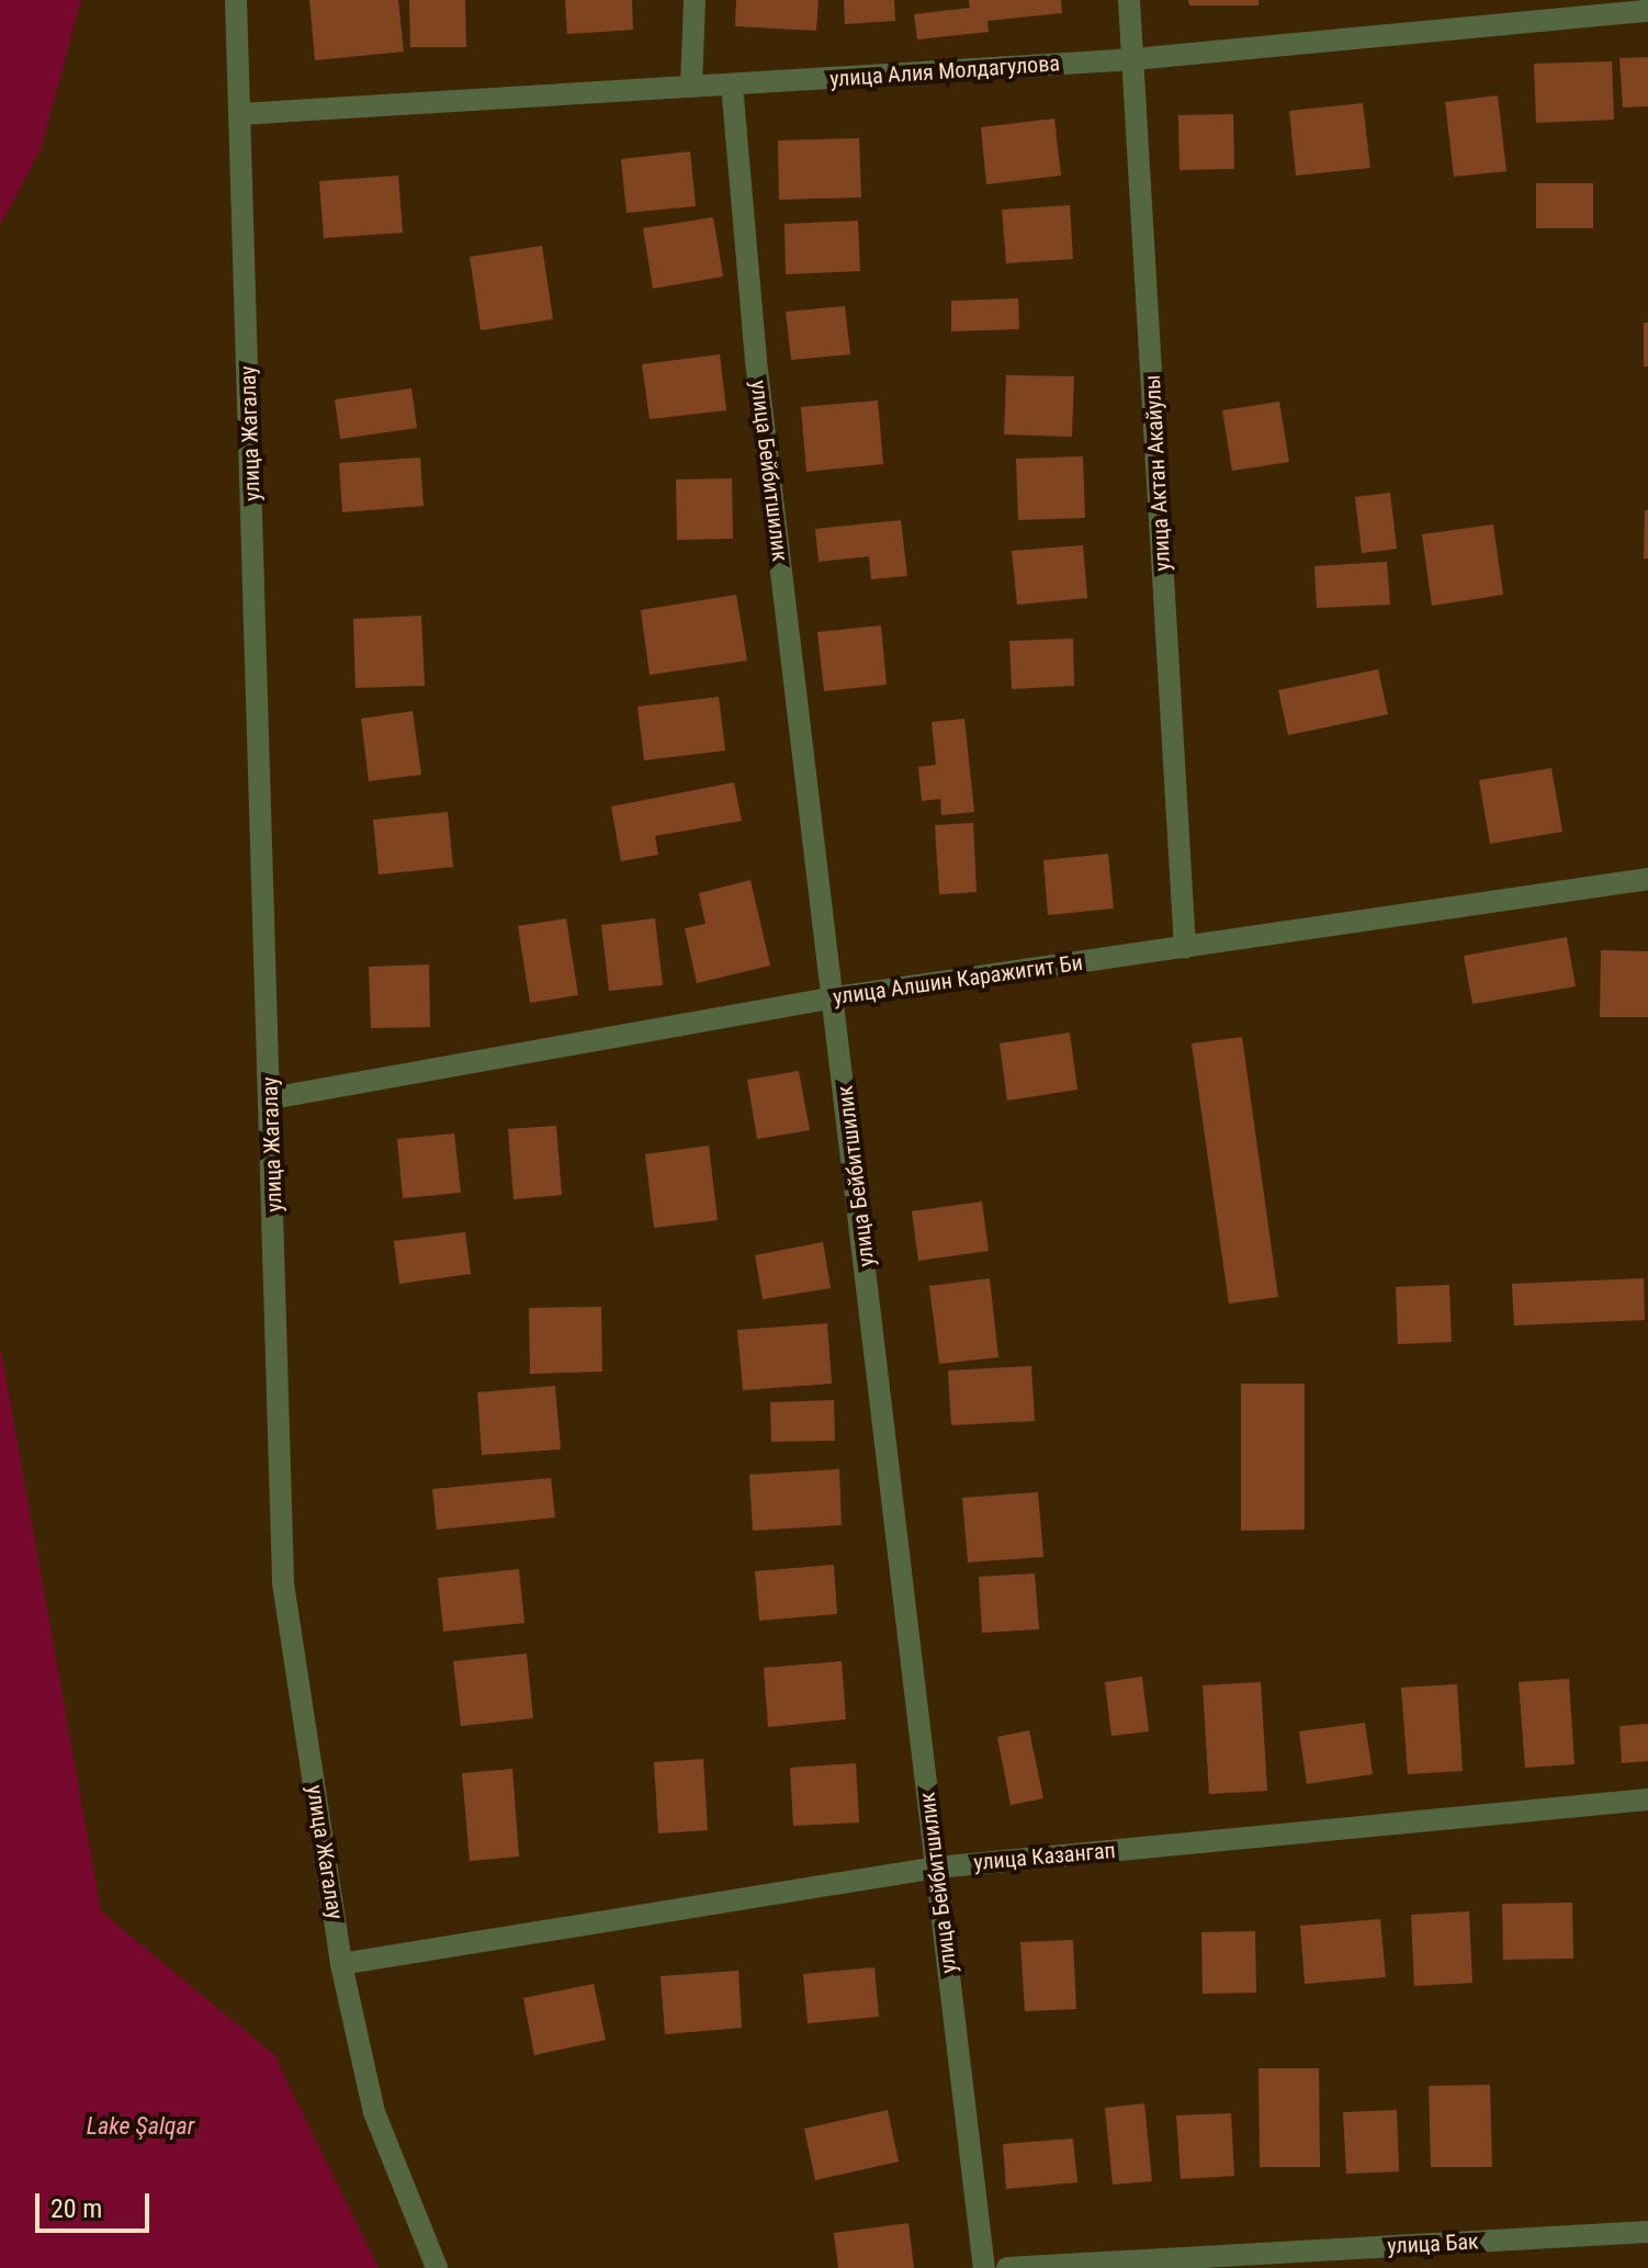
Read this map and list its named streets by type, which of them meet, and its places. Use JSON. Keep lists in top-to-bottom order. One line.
{"streets":{"street":["улица Алия Молдагулова","улица Жагалау","улица Бейбитшилик","улица Актан Акайулы","улица Алшин Каражигит Би","улица Казангап","улица Бак"]},"crossings":[["улица Алия Молдагулова","улица Жагалау"],["улица Алия Молдагулова","улица Бейбитшилик"],["улица Алия Молдагулова","улица Актан Акайулы"],["улица Жагалау","улица Алшин Каражигит Би"],["улица Жагалау","улица Казангап"],["улица Бейбитшилик","улица Алшин Каражигит Би"],["улица Бейбитшилик","улица Казангап"],["улица Актан Акайулы","улица Алшин Каражигит Би"]],"water":["Lake Şalqar"],"scale_bar":"20 m"}
